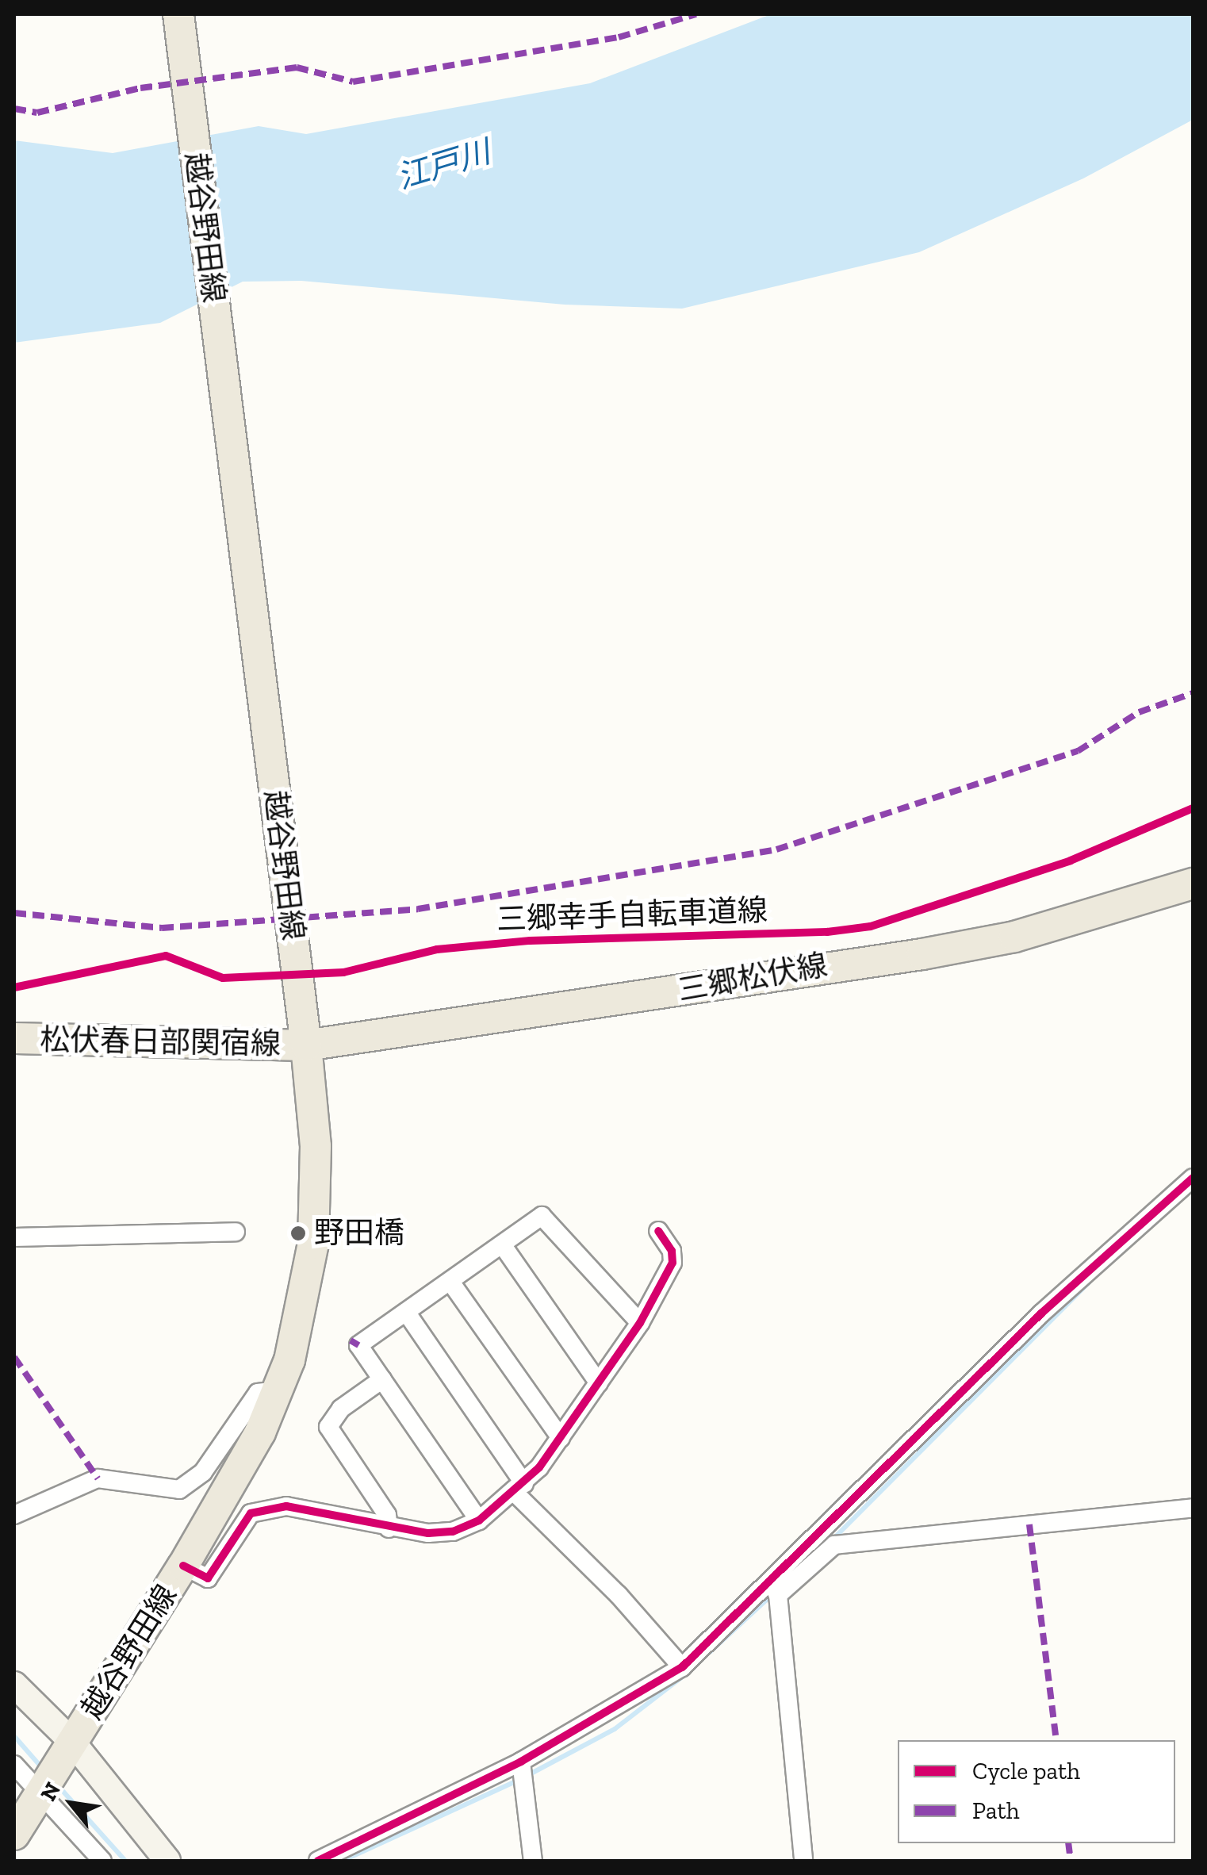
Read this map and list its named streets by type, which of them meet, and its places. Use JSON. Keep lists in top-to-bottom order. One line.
{"streets":{"main road":["越谷野田線","三郷松伏線","松伏春日部関宿線"],"cycle path":["三郷幸手自転車道線"]},"crossings":[["越谷野田線","三郷松伏線"],["越谷野田線","松伏春日部関宿線"],["三郷松伏線","松伏春日部関宿線"]],"water":["江戸川"],"places":["野田橋"],"legend":["Cycle path","Path"],"north":"top left"}
